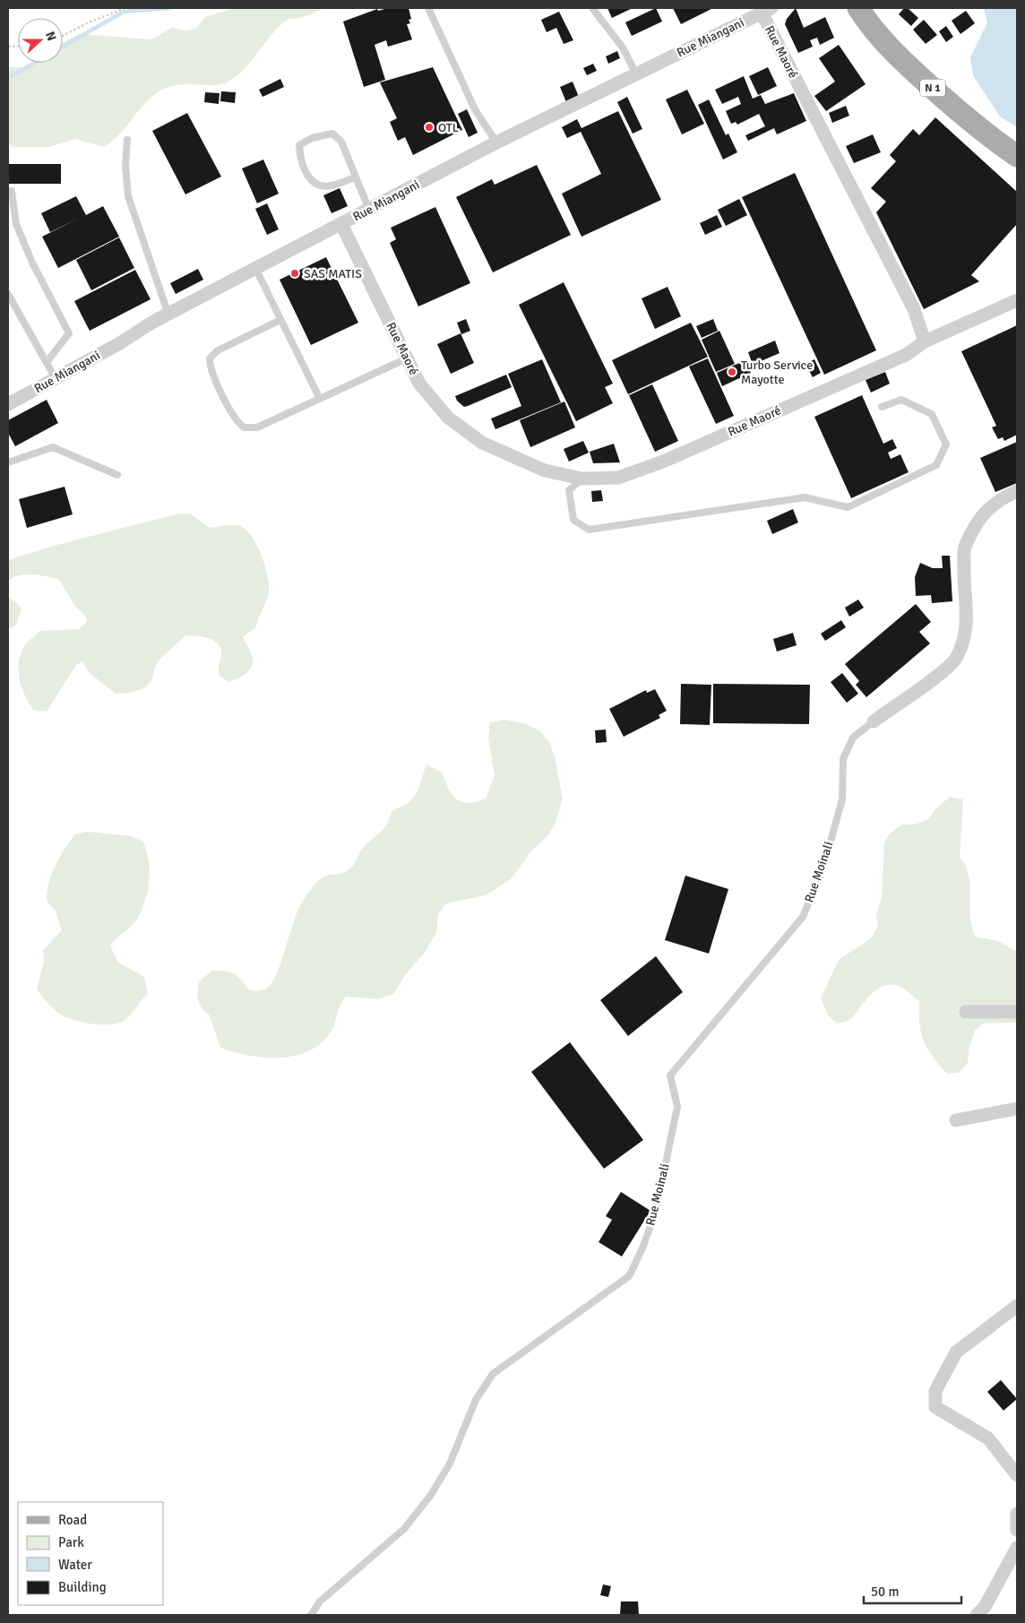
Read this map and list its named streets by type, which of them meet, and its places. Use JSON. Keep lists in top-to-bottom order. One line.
{"streets":{"main road":["N 1"],"street":["Rue Miangani","Rue Maoré","Rue Moinali"]},"crossings":[["Rue Miangani","Rue Maoré"]],"places":["OTL","SAS MATIS","Turbo Service Mayotte"],"legend":["Road","Park","Water","Building"],"scale_bar":"50 m","north":"right"}
